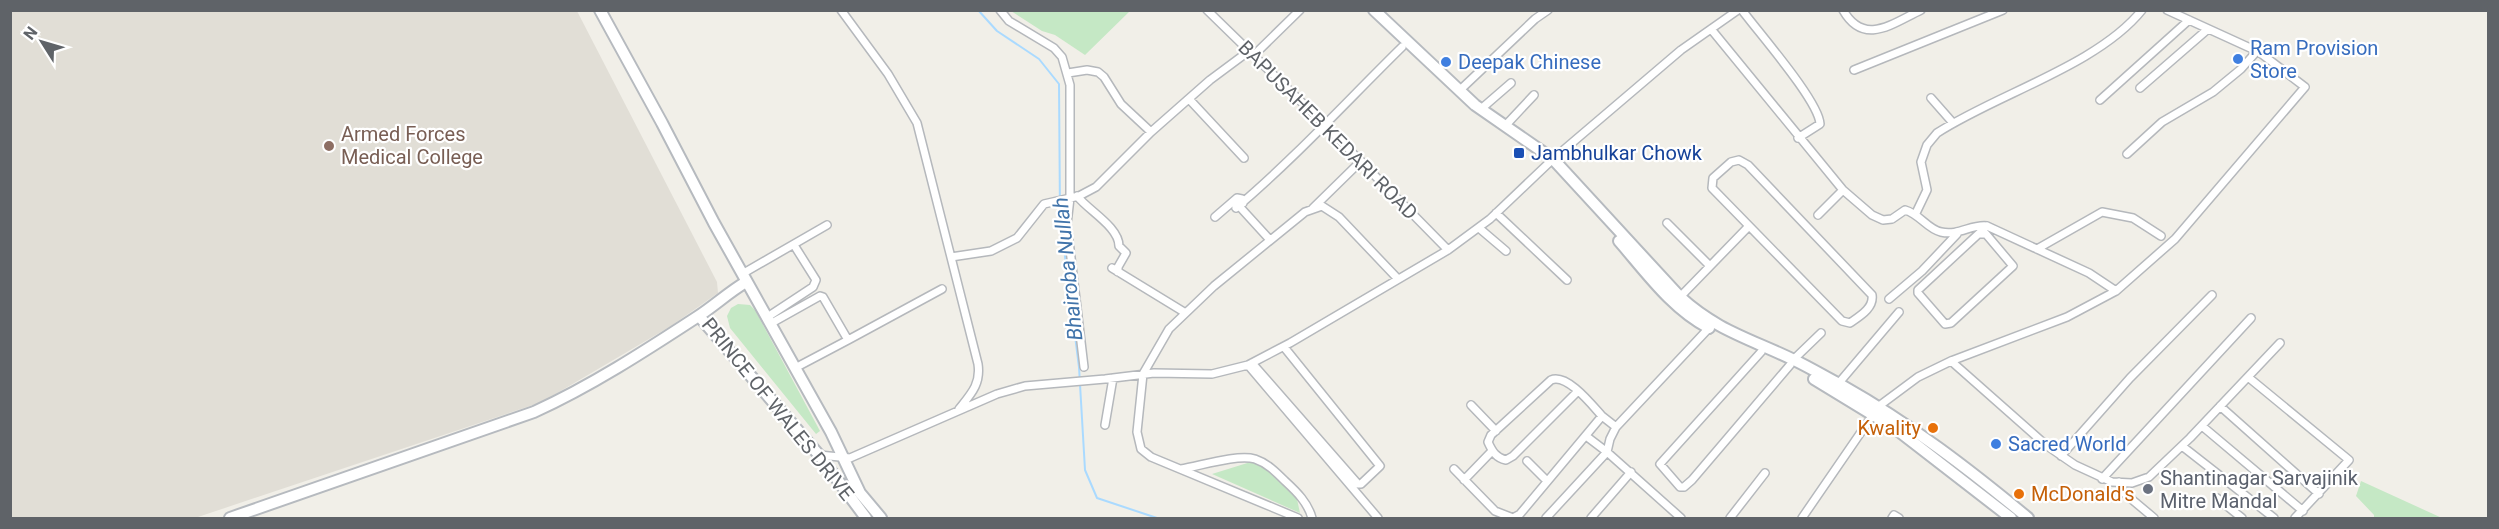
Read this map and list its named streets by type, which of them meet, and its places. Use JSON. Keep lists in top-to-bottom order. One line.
{"streets":{"main road":["PRINCE OF WALES DRIVE"],"street":["BAPUSAHEB KEDARI ROAD"]},"water":["Bhairoba Nullah"],"places":{"other":["Ram Provision Store","Deepak Chinese","Armed Forces Medical College","Kwality","Sacred World","Shantinagar Sarvajinik Mitre Mandal","McDonald's"],"transit":["Jambhulkar Chowk"]},"north":"top left"}
